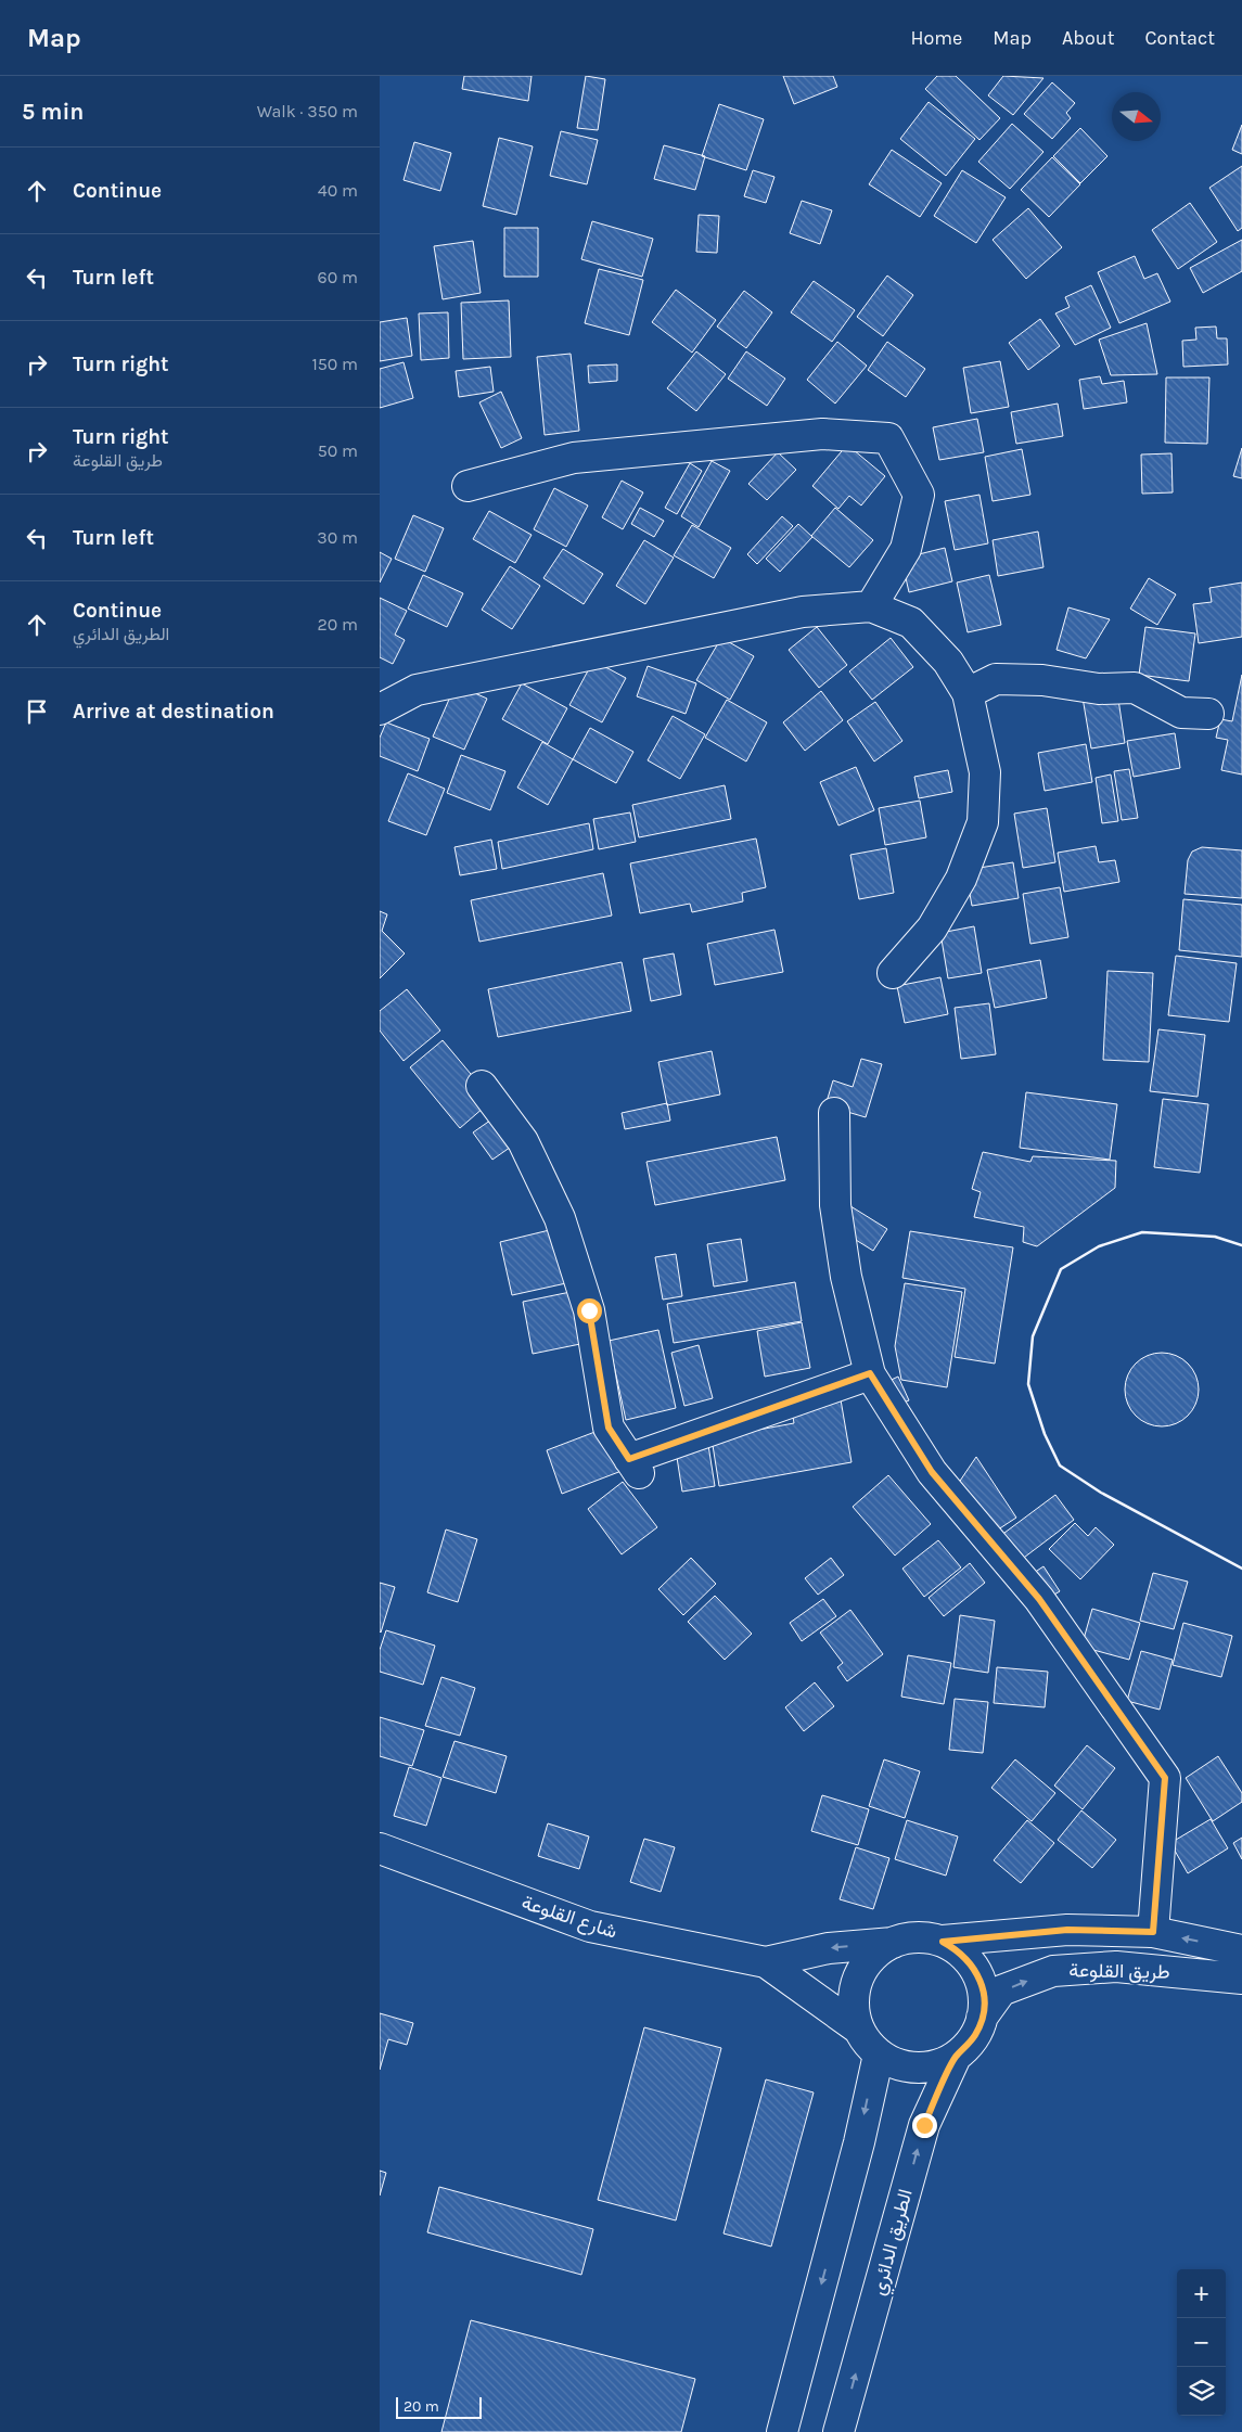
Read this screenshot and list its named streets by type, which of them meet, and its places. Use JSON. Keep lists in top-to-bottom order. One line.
{"streets":{"street":["شارع القلوعة","طريق القلوعة","الطريق الدائري"]},"crossings":[["طريق القلوعة","الطريق الدائري"]],"scale_bar":"20 m","north":"right","page":{"header":"Map","nav":["Home","Map","About","Contact"],"heading":["5 min","Walk · 350 m"],"list":[["Continue","40 m"],["Turn left","60 m"],["Turn right","150 m"],["Turn right","طريق القلوعة","50 m"],["Turn left","30 m"],["Continue","الطريق الدائري","20 m"],"Arrive at destination"],"map_buttons":["+","−"],"scale":"20 m"}}
